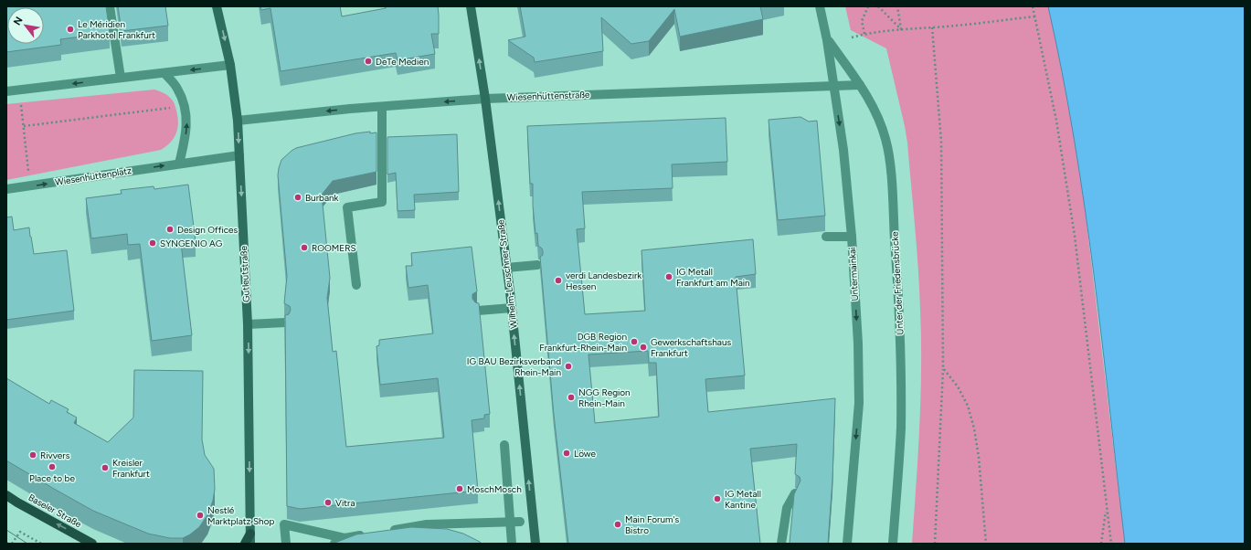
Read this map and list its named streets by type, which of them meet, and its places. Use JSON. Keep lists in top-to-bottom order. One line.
{"streets":{"main road":["Gutleutstraße","Wilhelm-Leuschner-Straße","Baseler Straße"],"street":["Wiesenhüttenstraße","Wiesenhüttenplatz","Untermainkai","Unter der Friedensbrücke"]},"crossings":[["Wiesenhüttenstraße","Gutleutstraße"],["Wiesenhüttenstraße","Wilhelm-Leuschner-Straße"],["Wiesenhüttenstraße","Untermainkai"],["Wiesenhüttenstraße","Unter der Friedensbrücke"],["Wiesenhüttenplatz","Gutleutstraße"],["Untermainkai","Unter der Friedensbrücke"]],"one_way":["Wiesenhüttenstraße","Wiesenhüttenplatz","Gutleutstraße","Wilhelm-Leuschner-Straße","Untermainkai","Baseler Straße"],"places":["Le Méridien Parkhotel Frankfurt","DeTe Medien","Burbank","Design Offices","SYNGENIO AG","ROOMERS","IG Metall Frankfurt am Main","verdi Landesbezirk Hessen","DGB Region Frankfurt-Rhein-Main","Gewerkschaftshaus Frankfurt","IG BAU Bezirksverband Rhein-Main","NGG Region Rhein-Main","Löwe","Rivvers","Place to be","Kreisler Frankfurt","MoschMosch","IG Metall Kantine","Vitra","Nestlé Marktplatz Shop","Main Forum's Bistro"],"north":"top left"}
